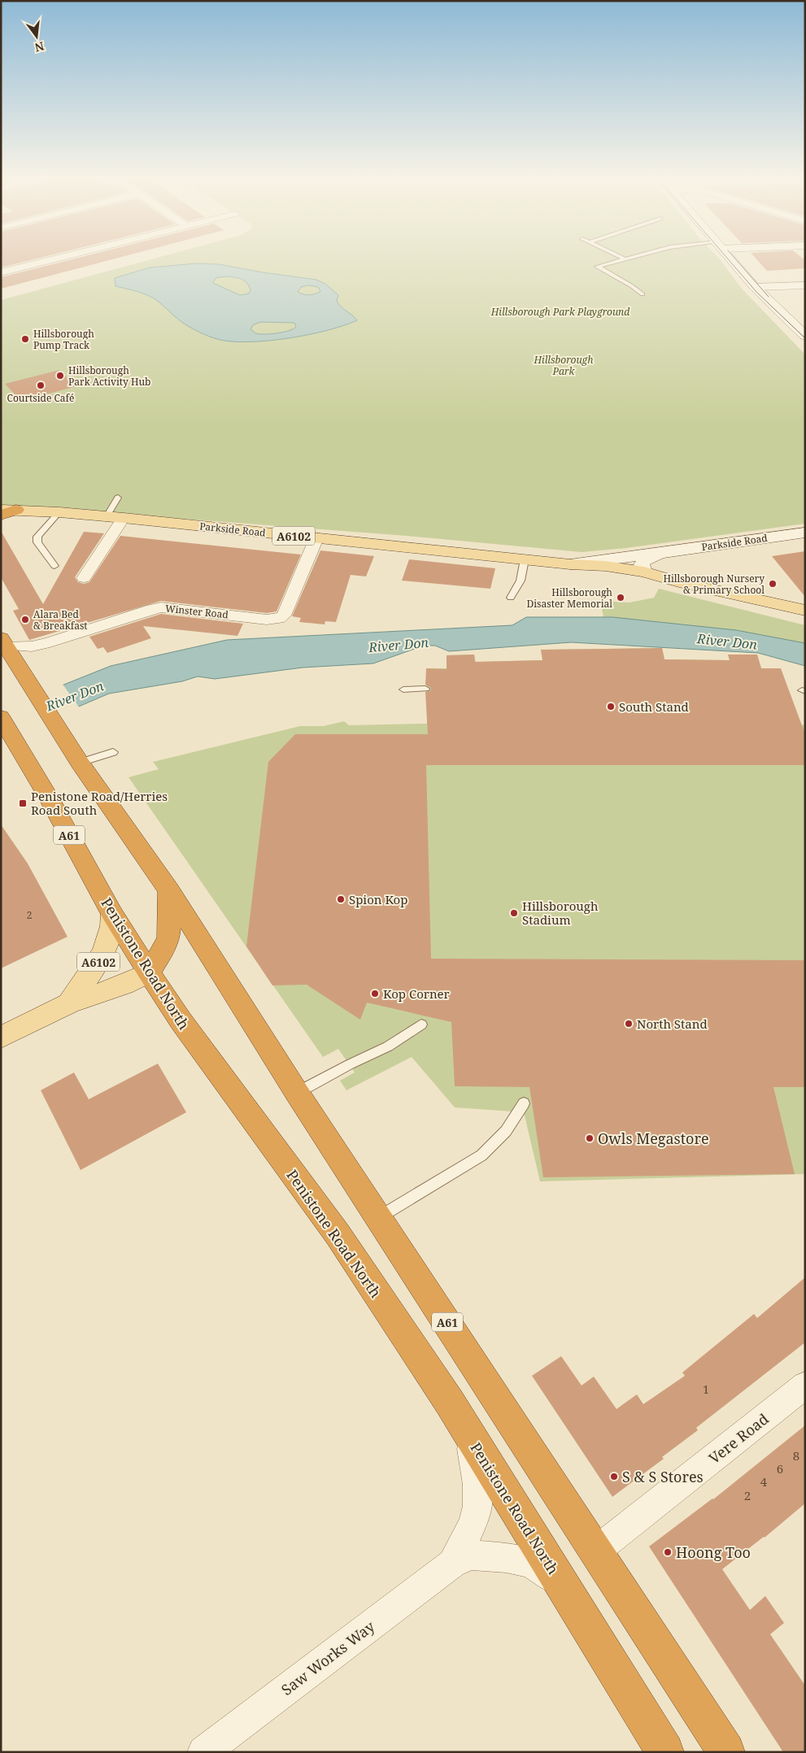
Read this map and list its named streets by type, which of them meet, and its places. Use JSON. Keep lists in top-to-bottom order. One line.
{"streets":{"highway":["A61","Penistone Road North"],"main road":["Parkside Road","A6102"],"street":["Winster Road","Vere Road","Saw Works Way"]},"crossings":[["Parkside Road","A6102"],["Parkside Road","Winster Road"],["A6102","Penistone Road North"],["Winster Road","A61"],["A61","Vere Road"],["Penistone Road North","Saw Works Way"]],"water":["River Don"],"parks":["Hillsborough Park Playground","Hillsborough Park"],"places":{"other":["Hillsborough Pump Track","Hillsborough Park Activity Hub","Courtside Café","Hillsborough Nursery & Primary School","Hillsborough Disaster Memorial","Alara Bed & Breakfast","South Stand","Spion Kop","Hillsborough Stadium","Kop Corner","North Stand","Owls Megastore","S & S Stores","Hoong Too"],"transit":["Penistone Road/Herries Road South"]},"house_numbers":["2","1","8","6","4","2"],"north":"bottom"}
